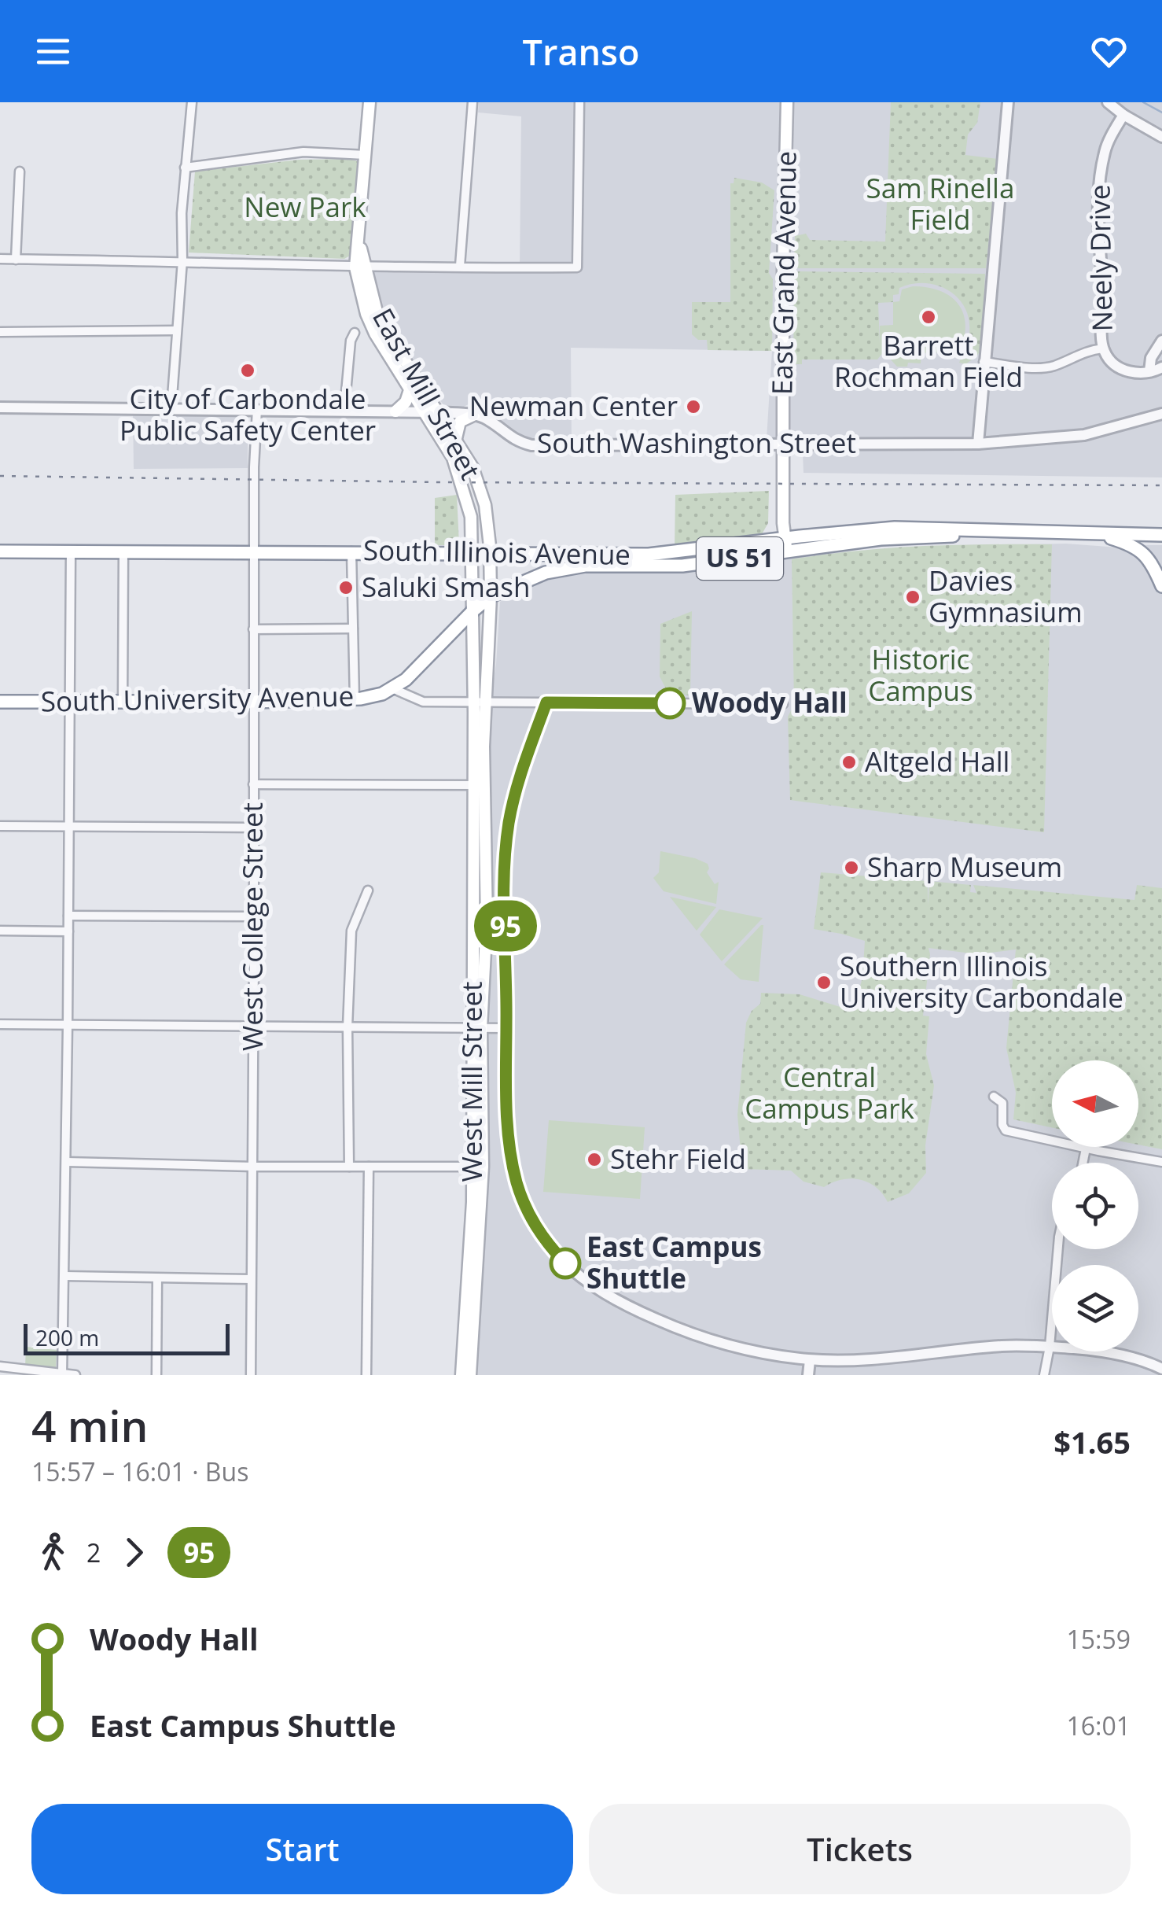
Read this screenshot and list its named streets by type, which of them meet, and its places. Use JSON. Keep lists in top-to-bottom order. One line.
{"streets":{"highway":["South Illinois Avenue","US 51","South University Avenue"],"main road":["East Grand Avenue","East Mill Street","West Mill Street"],"street":["Neely Drive","South Washington Street","West College Street"]},"crossings":[["East Grand Avenue","South Washington Street"],["East Grand Avenue","South Illinois Avenue"],["East Mill Street","South Washington Street"],["East Mill Street","South Illinois Avenue"],["East Mill Street","West Mill Street"],["South Washington Street","West College Street"],["South Illinois Avenue","South University Avenue"],["South Illinois Avenue","West College Street"],["South Illinois Avenue","West Mill Street"],["South University Avenue","West College Street"]],"parks":["Sam Rinella Field","New Park","Historic Campus","Central Campus Park"],"places":["Barrett Rochman Field","City of Carbondale Public Safety Center","Newman Center","Saluki Smash","Davies Gymnasium","Woody Hall","Altgeld Hall","Sharp Museum","Southern Illinois University Carbondale","Stehr Field","East Campus Shuttle"],"lines":["bus line 95"],"scale_bar":"200 m","north":"left","page":{"header":"Transo","on_map":"95","scale":"200 m","heading":["4 min","15:57 – 16:01 · Bus","$1.65"],"legs":["2","95"],"list":[{"name":"Woody Hall","value":"15:59"},{"name":"East Campus Shuttle","value":"16:01"}],"buttons":["Start","Tickets"]}}
